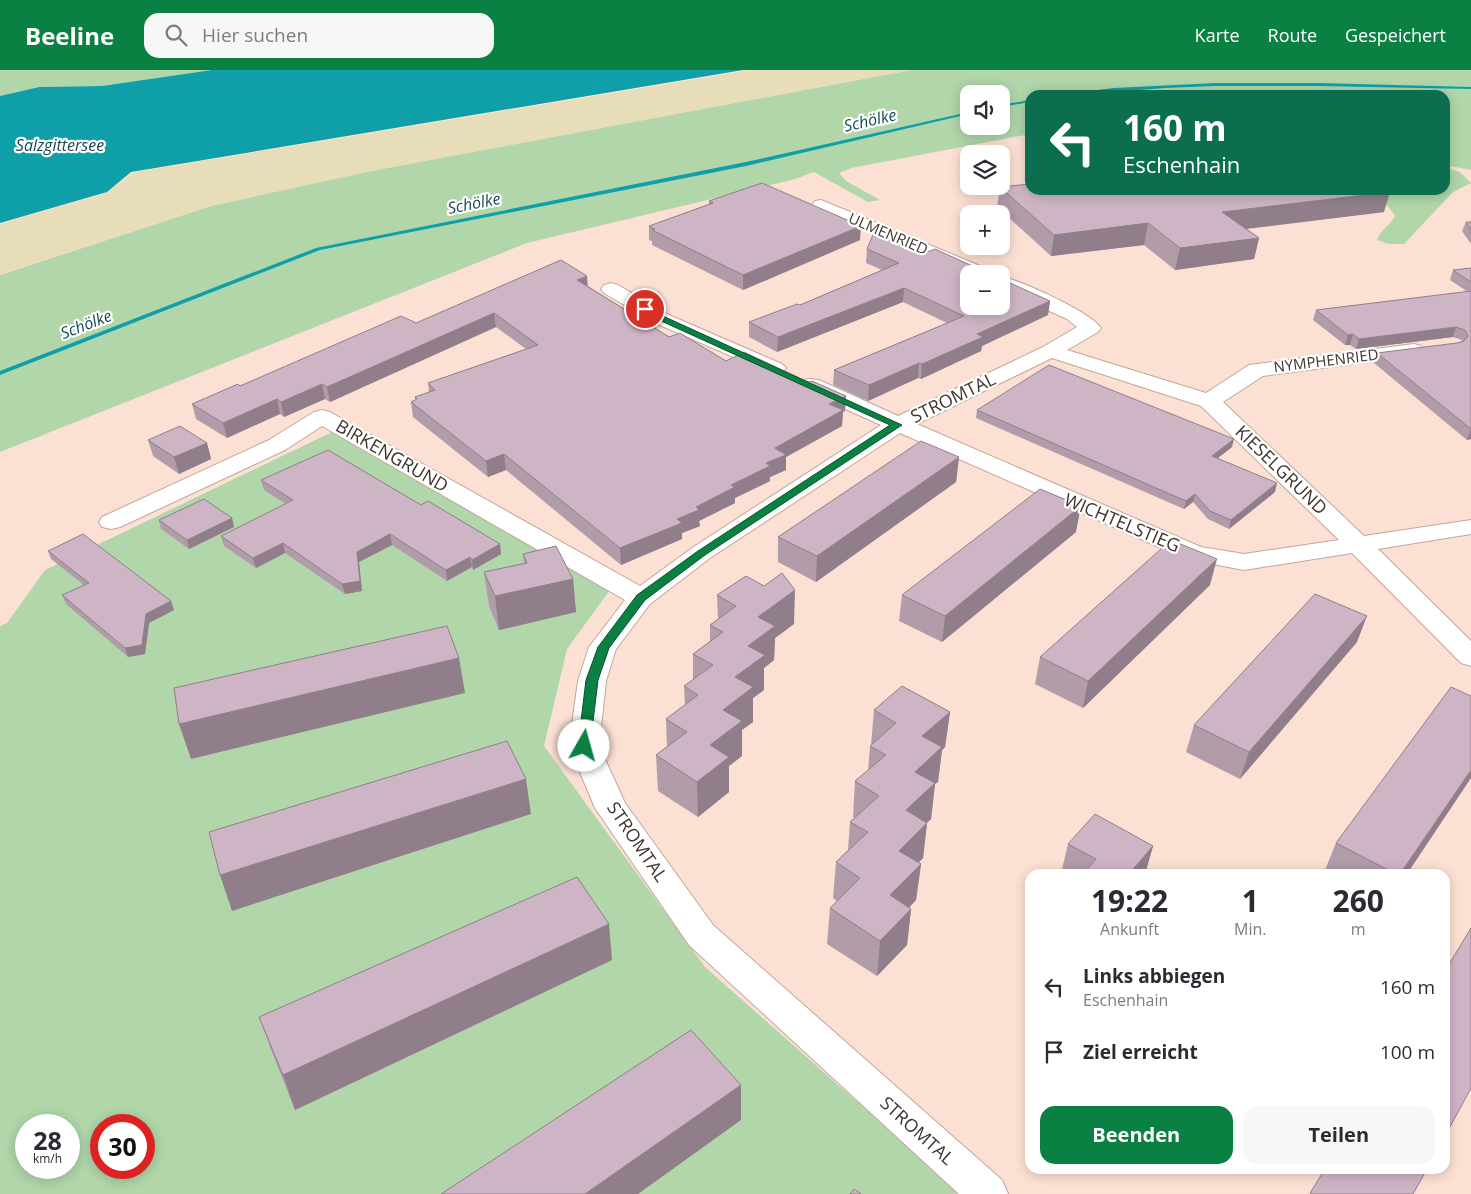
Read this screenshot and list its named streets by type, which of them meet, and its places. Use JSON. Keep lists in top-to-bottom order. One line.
{"streets":{"street":["ULMENRIED","NYMPHENRIED","STROMTAL","BIRKENGRUND","KIESELGRUND","WICHTELSTIEG"]},"crossings":[["NYMPHENRIED","KIESELGRUND"],["STROMTAL","BIRKENGRUND"],["STROMTAL","KIESELGRUND"],["STROMTAL","WICHTELSTIEG"],["KIESELGRUND","WICHTELSTIEG"]],"water":["Schölke","Salzgittersee"],"page":{"header":"Beeline","search":"Hier suchen","nav":["Karte","Route","Gespeichert"],"map_buttons":["+","−"],"turn":["160 m","Eschenhain"],"eta":["19:22","Ankunft","1","Min.","260","m"],"list":[{"name":"Links abbiegen","note":"Eschenhain","value":"160 m"},{"name":"Ziel erreicht","value":"100 m"}],"buttons":["Beenden","Teilen"],"speed":"28 km/h","limit":"30"}}
